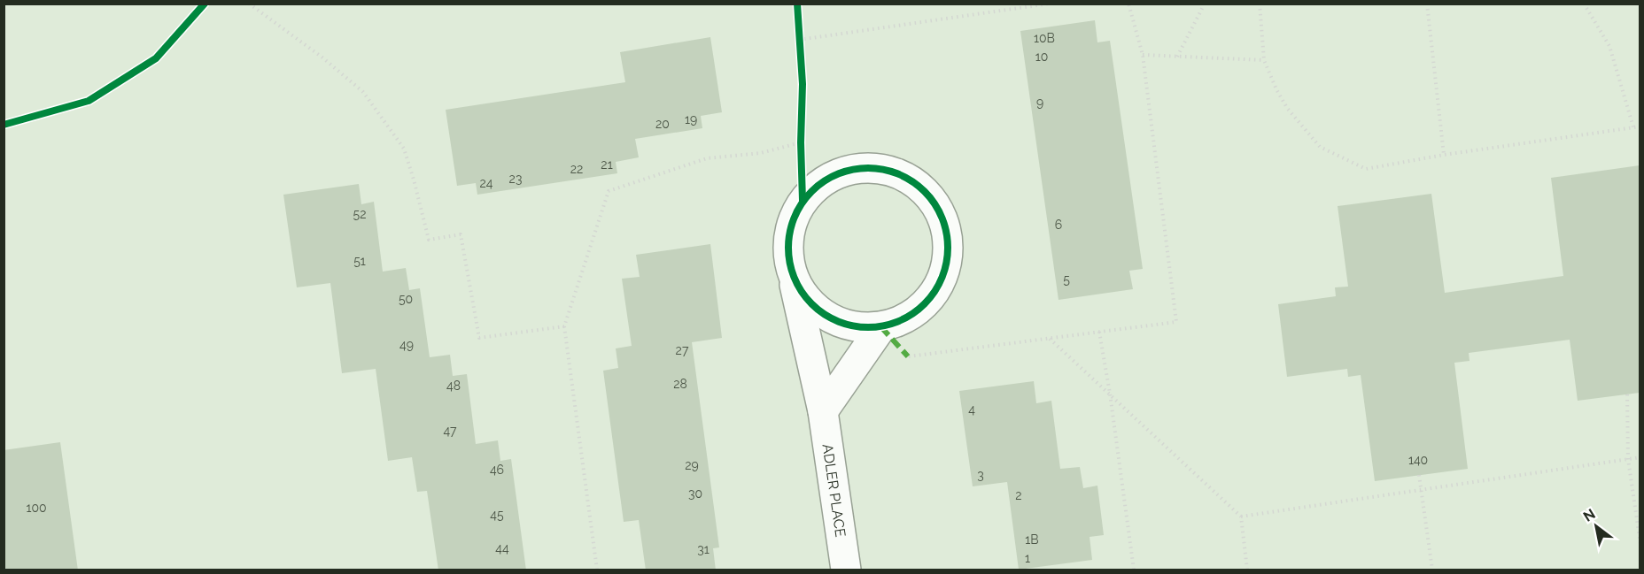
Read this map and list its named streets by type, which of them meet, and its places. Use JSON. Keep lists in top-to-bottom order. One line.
{"streets":{"street":["ADLER PLACE"]},"house_numbers":["10B","10","9","19","20","21","22","23","24","52","6","51","5","50","49","27","28","48","4","47","140","29","46","3","30","2","100","45","1B","44","31","1"],"north":"top left"}
